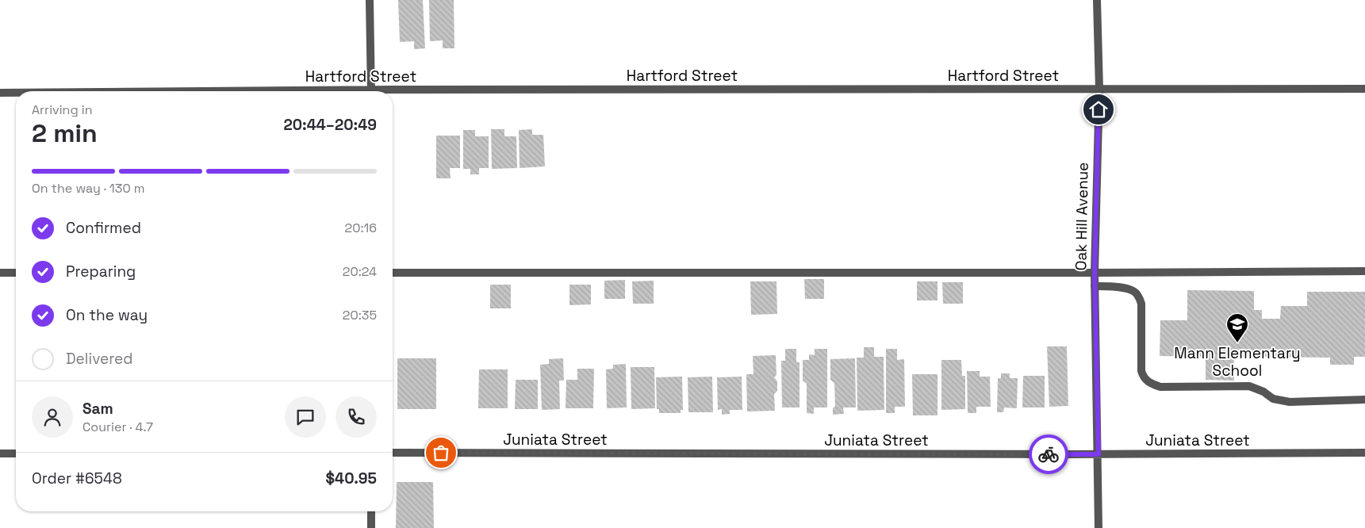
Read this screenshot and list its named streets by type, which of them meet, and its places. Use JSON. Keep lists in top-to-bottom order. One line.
{"streets":{"street":["Hartford Street","Oak Hill Avenue","Juniata Street"]},"crossings":[["Hartford Street","Oak Hill Avenue"],["Oak Hill Avenue","Juniata Street"]],"places":{"school or university":["Mann Elementary School"]},"page":{"heading":["2 min","Arriving in","20:44–20:49"],"panel":["Sam","Courier · 4.7","Order #6548","$40.95"],"bar":"On the way · 130 m","list":[["Confirmed","20:16"],["Preparing","20:24"],["On the way","20:35"],"Delivered"]}}
